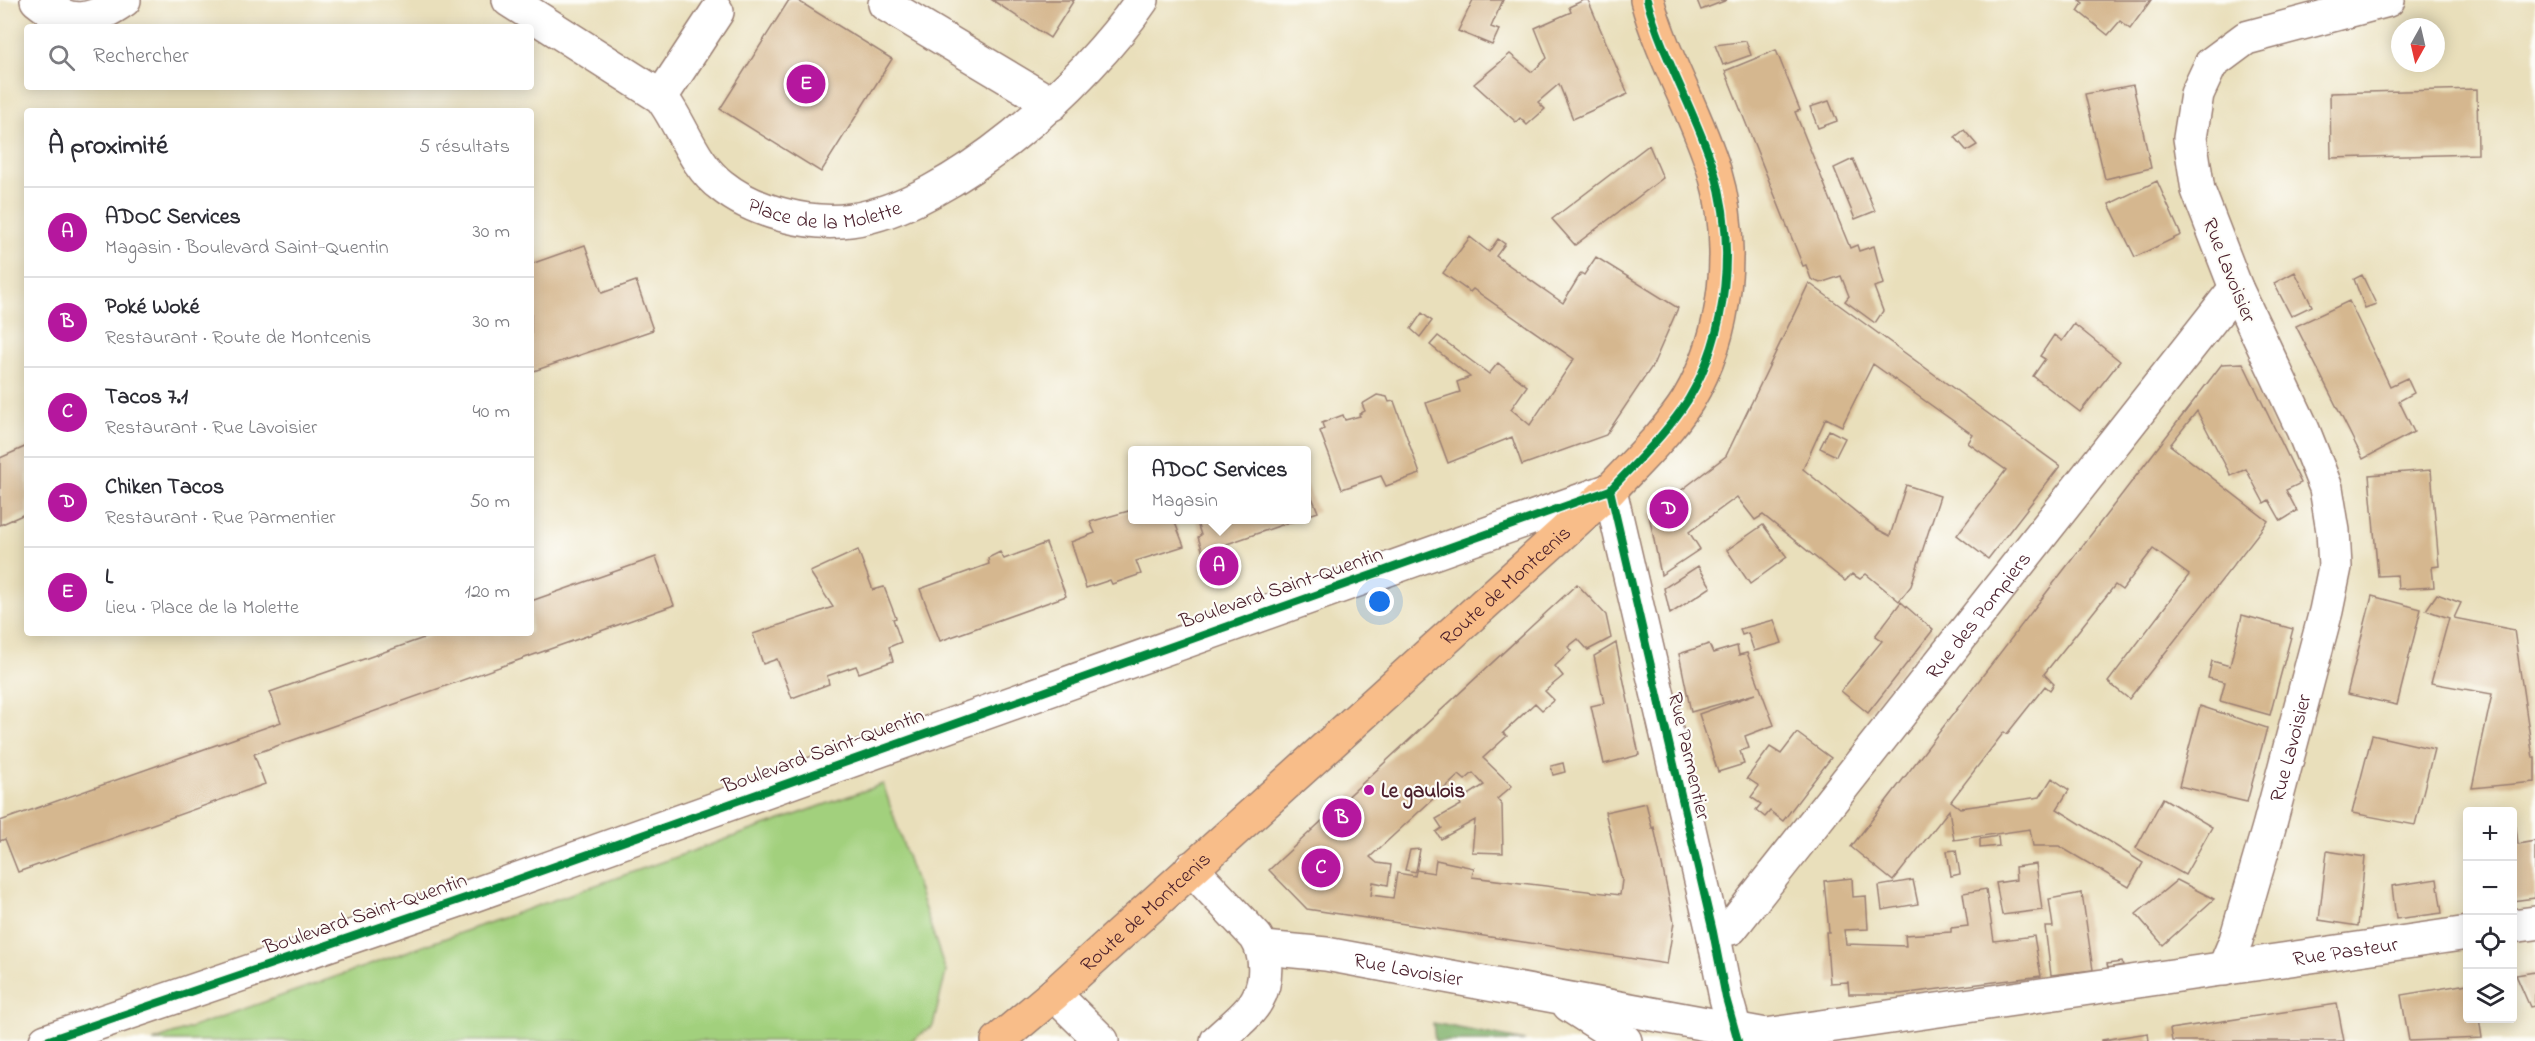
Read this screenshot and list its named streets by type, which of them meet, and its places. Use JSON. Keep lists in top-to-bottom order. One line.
{"streets":{"main road":["Route de Montcenis"],"street":["Place de la Molette","Rue Lavoisier","Boulevard Saint-Quentin","Rue des Pompiers","Rue Parmentier","Rue Pasteur"]},"crossings":[["Rue Lavoisier","Rue des Pompiers"],["Rue Lavoisier","Rue Parmentier"],["Rue Lavoisier","Rue Pasteur"],["Route de Montcenis","Boulevard Saint-Quentin"],["Route de Montcenis","Rue Parmentier"],["Boulevard Saint-Quentin","Rue Parmentier"],["Rue des Pompiers","Rue Parmentier"]],"places":["Le gaulois"],"north":"bottom","page":{"search":"Rechercher","pins":["E","D","A","B","C"],"heading":["À proximité","5 résultats"],"list":[{"mark":"A","name":"ADOC Services","note":"Magasin · Boulevard Saint-Quentin","value":"30 m"},{"mark":"B","name":"Poké Woké","note":"Restaurant · Route de Montcenis","value":"30 m"},{"mark":"C","name":"Tacos 7.1","note":"Restaurant · Rue Lavoisier","value":"40 m"},{"mark":"D","name":"Chiken Tacos","note":"Restaurant · Rue Parmentier","value":"50 m"},{"mark":"E","name":"L","note":"Lieu · Place de la Molette","value":"120 m"}],"popup":["ADOC Services","Magasin"],"map_buttons":["+","−"]}}
